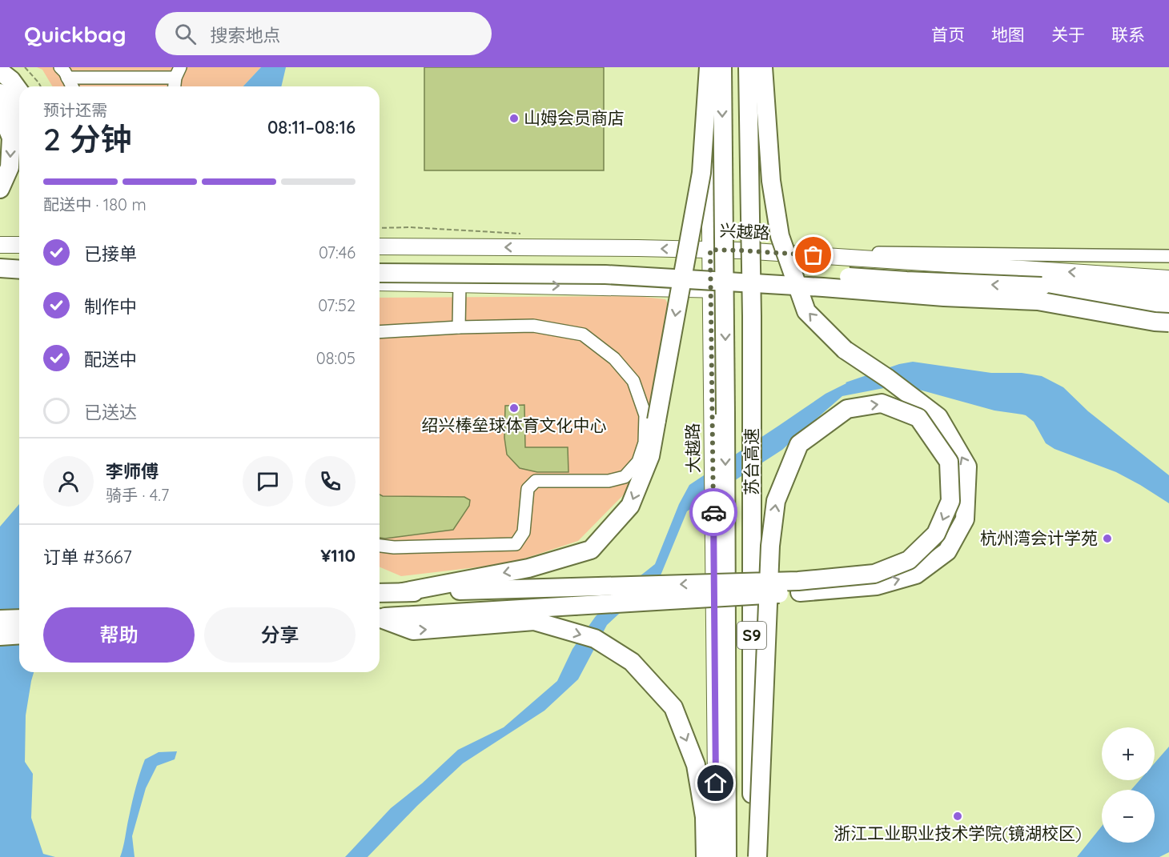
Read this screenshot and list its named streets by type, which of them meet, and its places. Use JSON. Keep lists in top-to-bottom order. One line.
{"streets":{"highway":["苏台高速","S9"],"main road":["兴越路","大越路"]},"crossings":[["兴越路","大越路"]],"places":["山姆会员商店","绍兴棒垒球体育文化中心","杭州湾会计学苑","浙江工业职业技术学院(镜湖校区)"],"page":{"header":"Quickbag","search":"搜索地点","nav":["首页","地图","关于","联系"],"heading":["2 分钟","预计还需","08:11–08:16"],"panel":["李师傅","骑手 · 4.7","订单 #3667","¥110"],"bar":"配送中 · 180 m","list":[["已接单","07:46"],["制作中","07:52"],["配送中","08:05"],"已送达"],"buttons":["帮助","分享"],"map_buttons":["+","−"]}}
